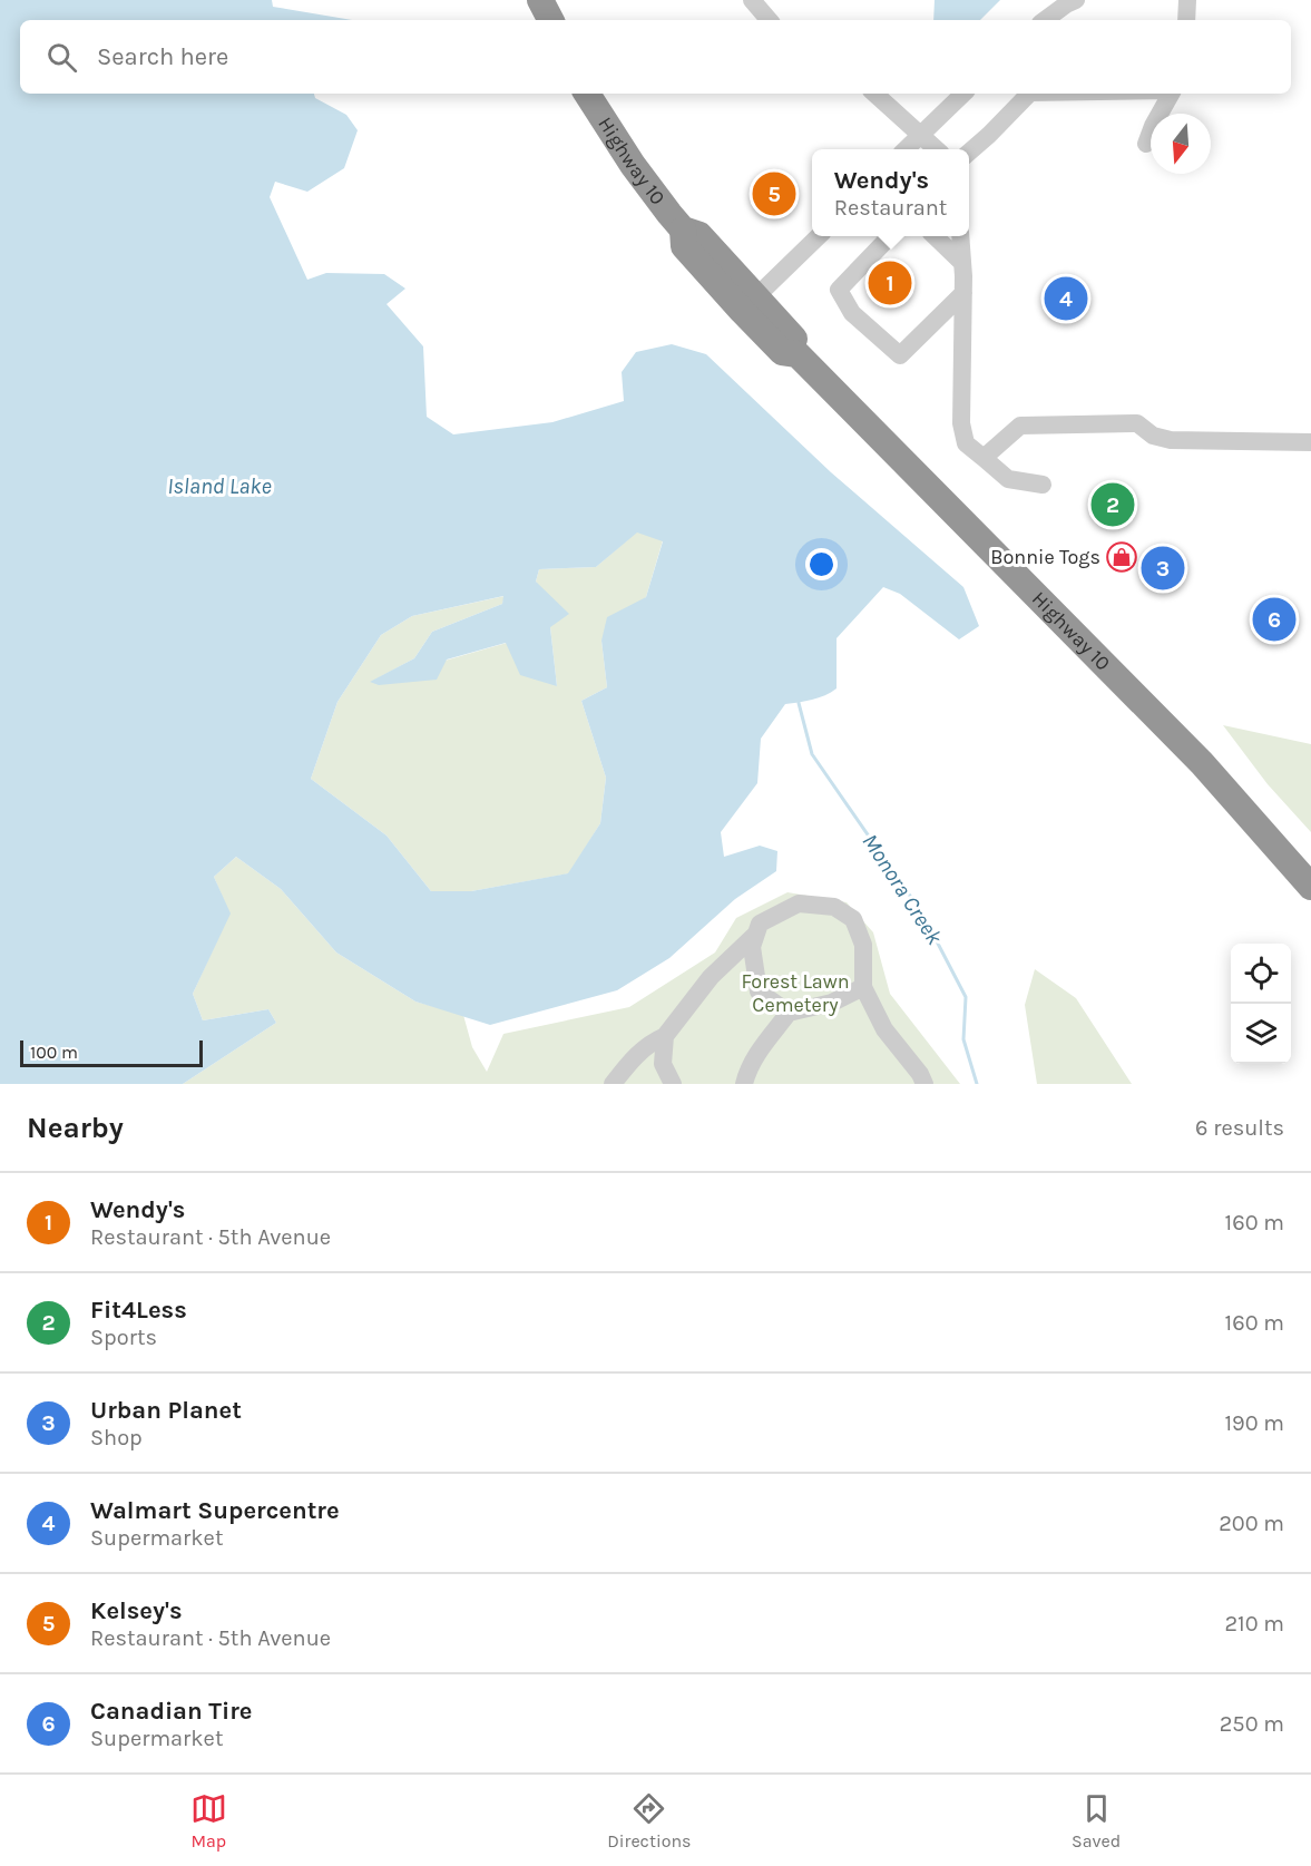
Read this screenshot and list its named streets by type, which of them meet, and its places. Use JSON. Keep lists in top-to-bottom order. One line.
{"streets":{"highway":["Highway 10"]},"water":["Island Lake","Monora Creek"],"parks":["Forest Lawn Cemetery"],"places":{"shop":["Bonnie Togs"]},"scale_bar":"100 m","north":"bottom","page":{"search":"Search here","popup":["Wendy's","Restaurant"],"pins":["5","1","4","2","3","6"],"scale":"100 m","heading":["Nearby","6 results"],"list":[{"mark":"1","name":"Wendy's","note":"Restaurant · 5th Avenue","value":"160 m"},{"mark":"2","name":"Fit4Less","note":"Sports","value":"160 m"},{"mark":"3","name":"Urban Planet","note":"Shop","value":"190 m"},{"mark":"4","name":"Walmart Supercentre","note":"Supermarket","value":"200 m"},{"mark":"5","name":"Kelsey's","note":"Restaurant · 5th Avenue","value":"210 m"},{"mark":"6","name":"Canadian Tire","note":"Supermarket","value":"250 m"}],"nav":["Map","Directions","Saved"]}}
